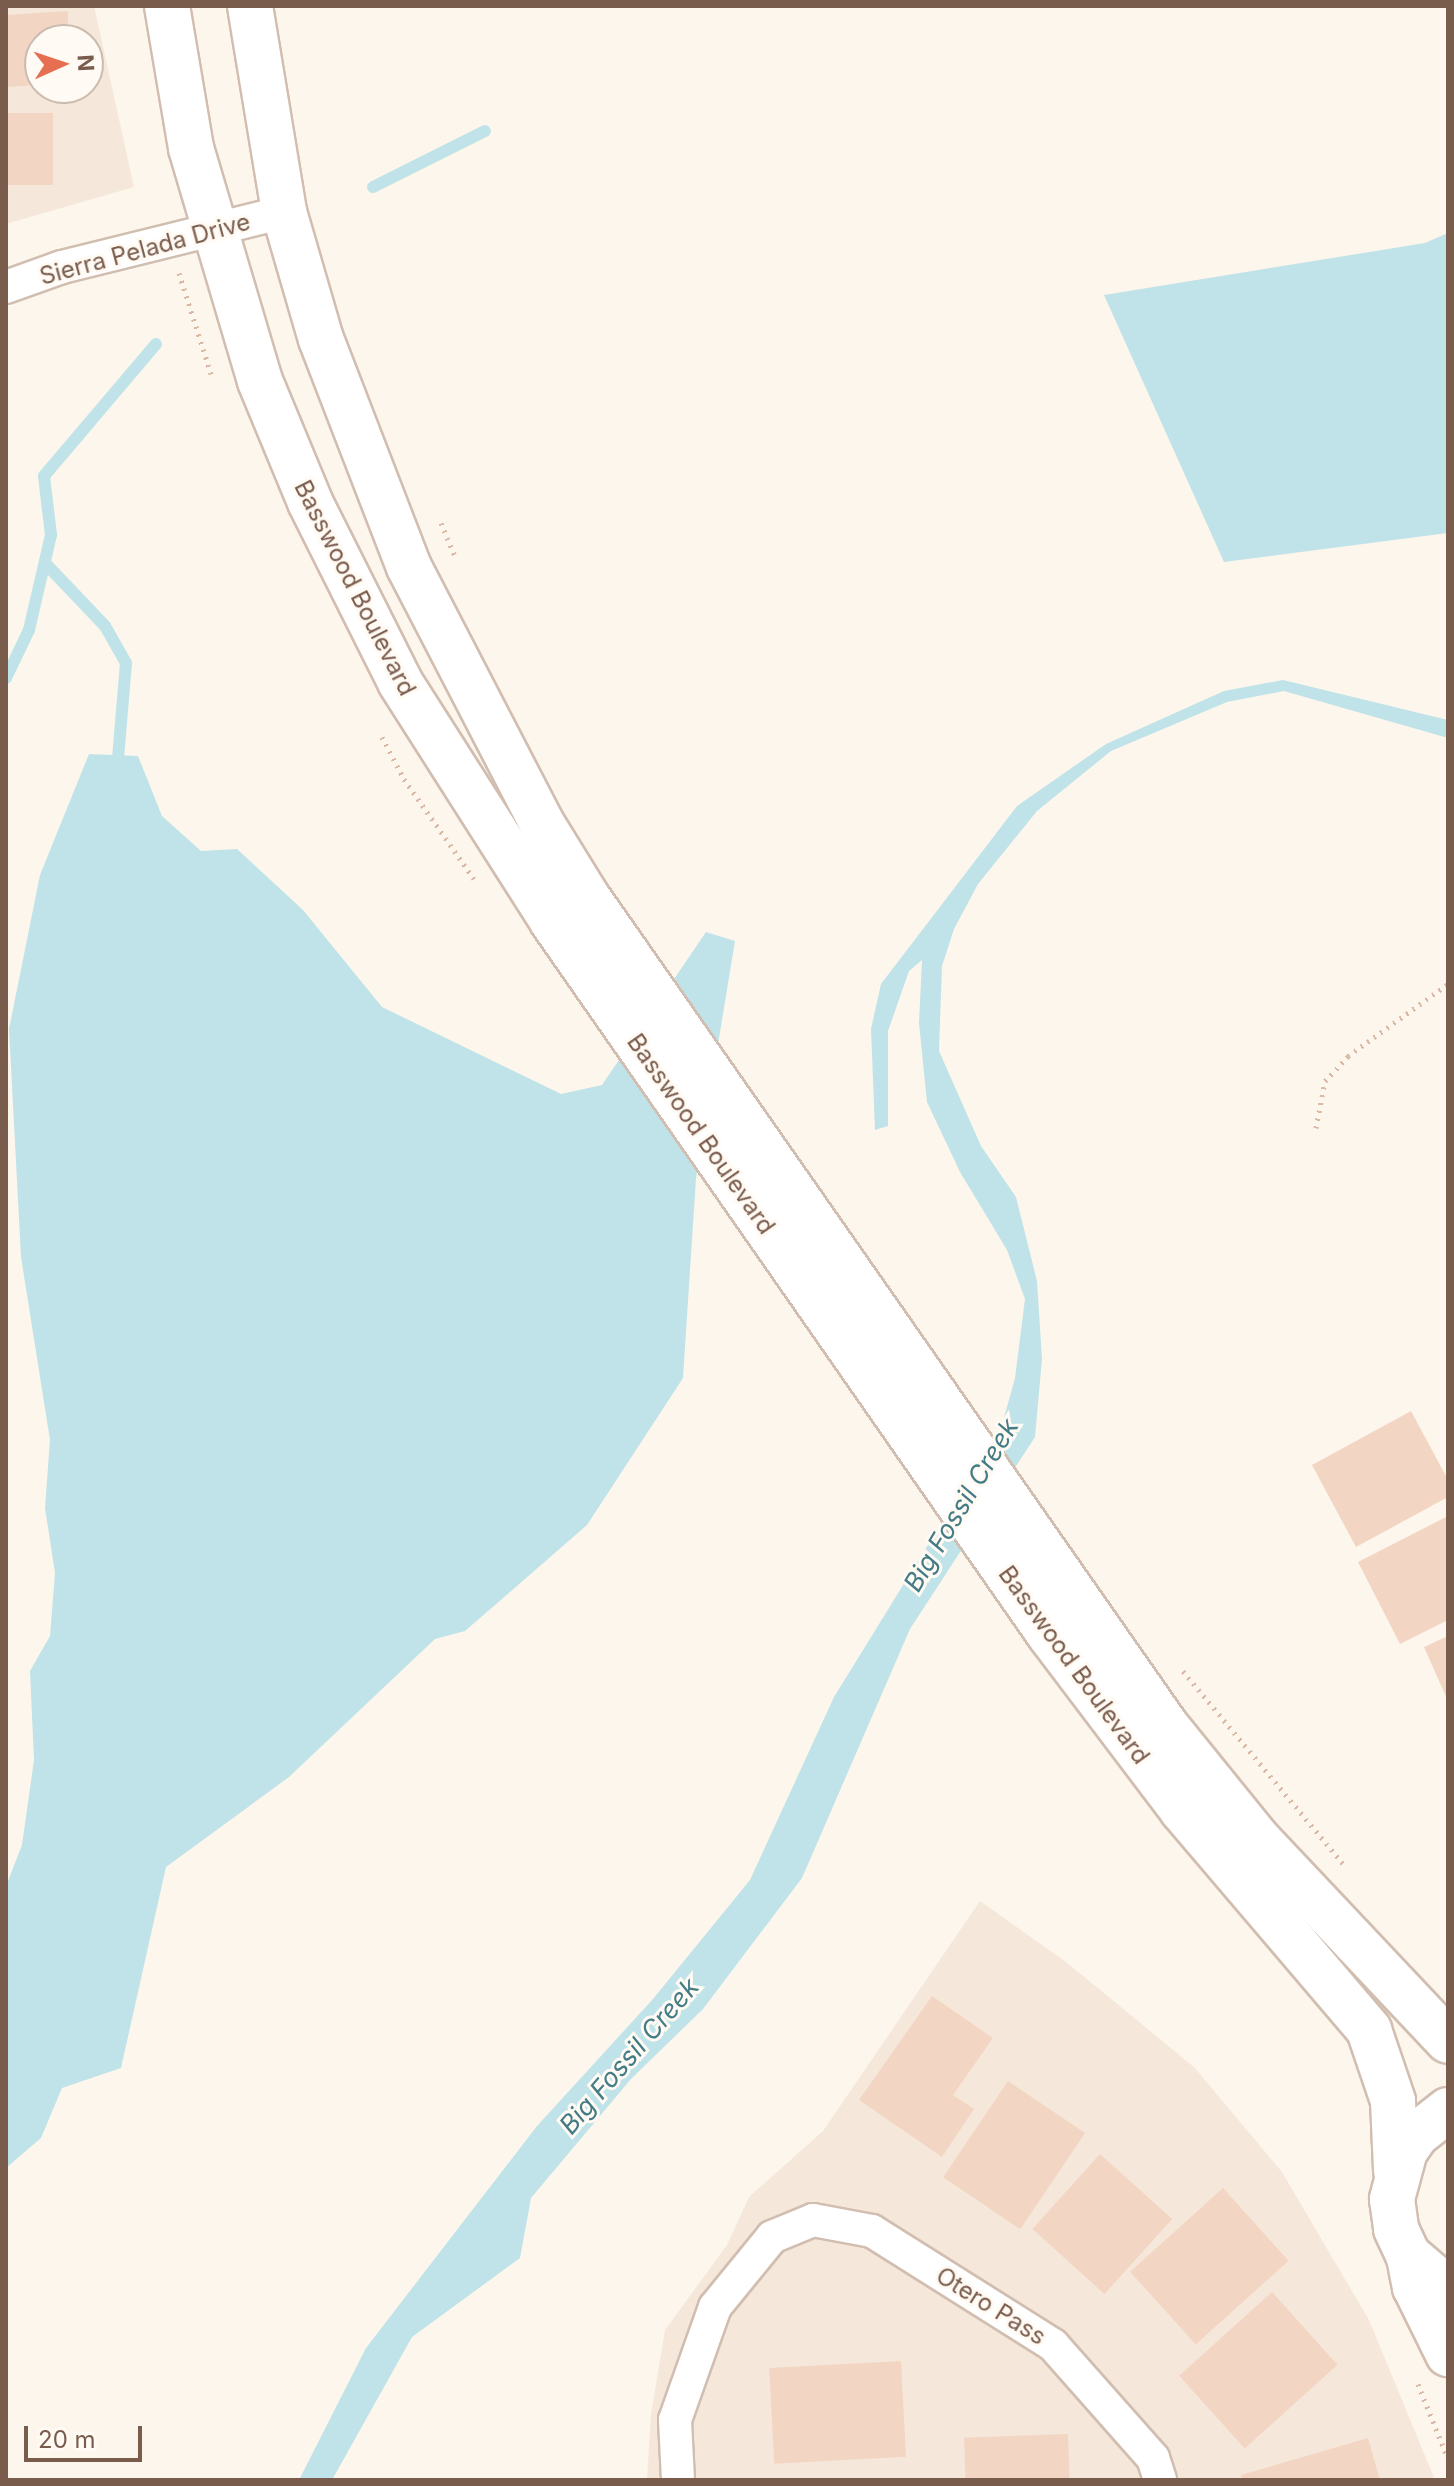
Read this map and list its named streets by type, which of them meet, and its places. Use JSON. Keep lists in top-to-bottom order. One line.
{"streets":{"main road":["Basswood Boulevard"],"street":["Sierra Pelada Drive","Otero Pass"]},"crossings":[["Sierra Pelada Drive","Basswood Boulevard"]],"water":["Big Fossil Creek"],"scale_bar":"20 m","north":"right"}
